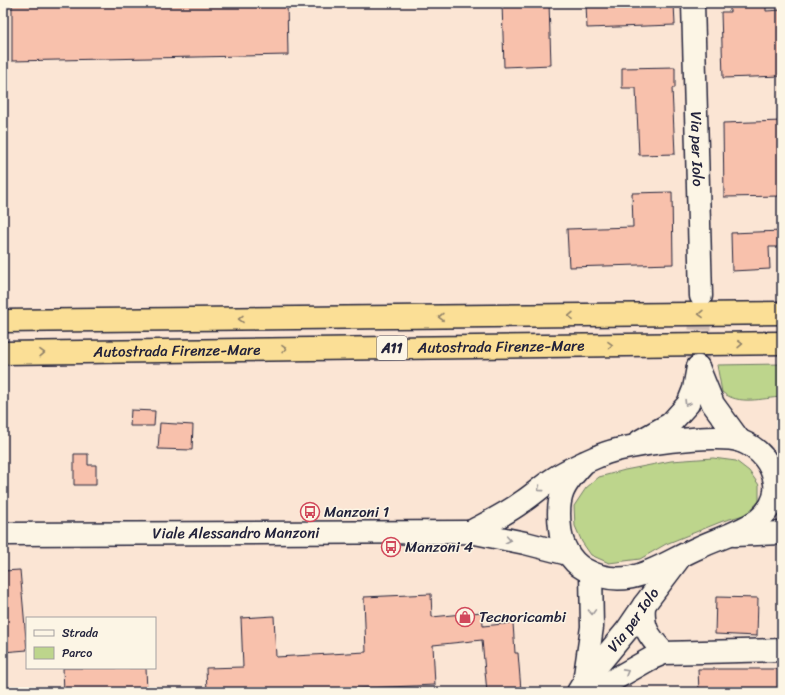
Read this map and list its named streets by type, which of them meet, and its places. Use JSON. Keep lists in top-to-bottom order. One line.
{"streets":{"highway":["Autostrada Firenze-Mare","A11"],"street":["Via per Iolo","Viale Alessandro Manzoni"]},"places":{"bus stop":["Manzoni 1","Manzoni 4"],"shop":["Tecnoricambi"]},"legend":["Strada","Parco"]}
